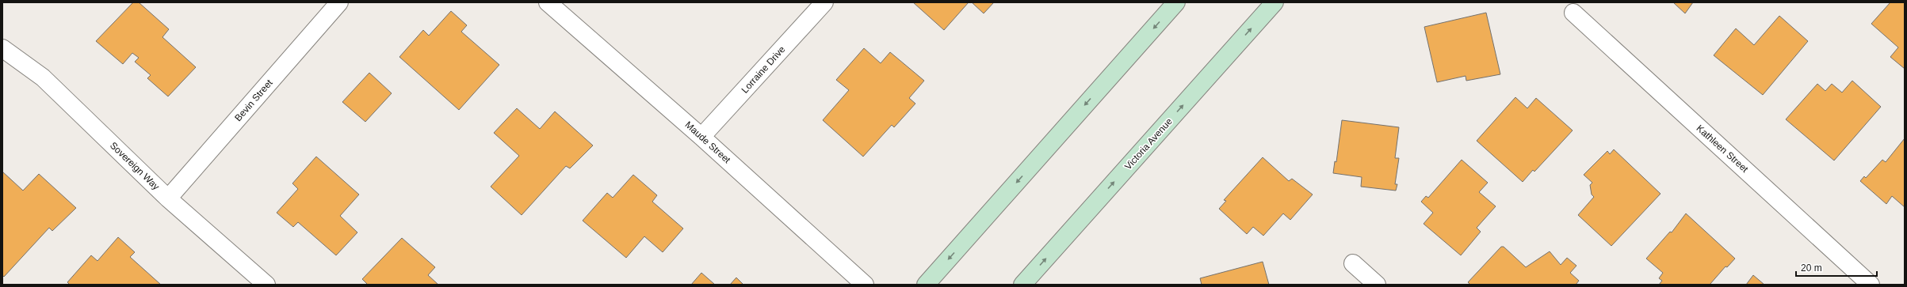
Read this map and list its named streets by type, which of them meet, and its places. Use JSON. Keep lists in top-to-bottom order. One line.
{"streets":{"main road":["Victoria Avenue"],"street":["Lorraine Drive","Bevin Street","Maude Street","Kathleen Street","Sovereign Way"]},"crossings":[["Lorraine Drive","Maude Street"],["Bevin Street","Sovereign Way"]],"scale_bar":"20 m"}
